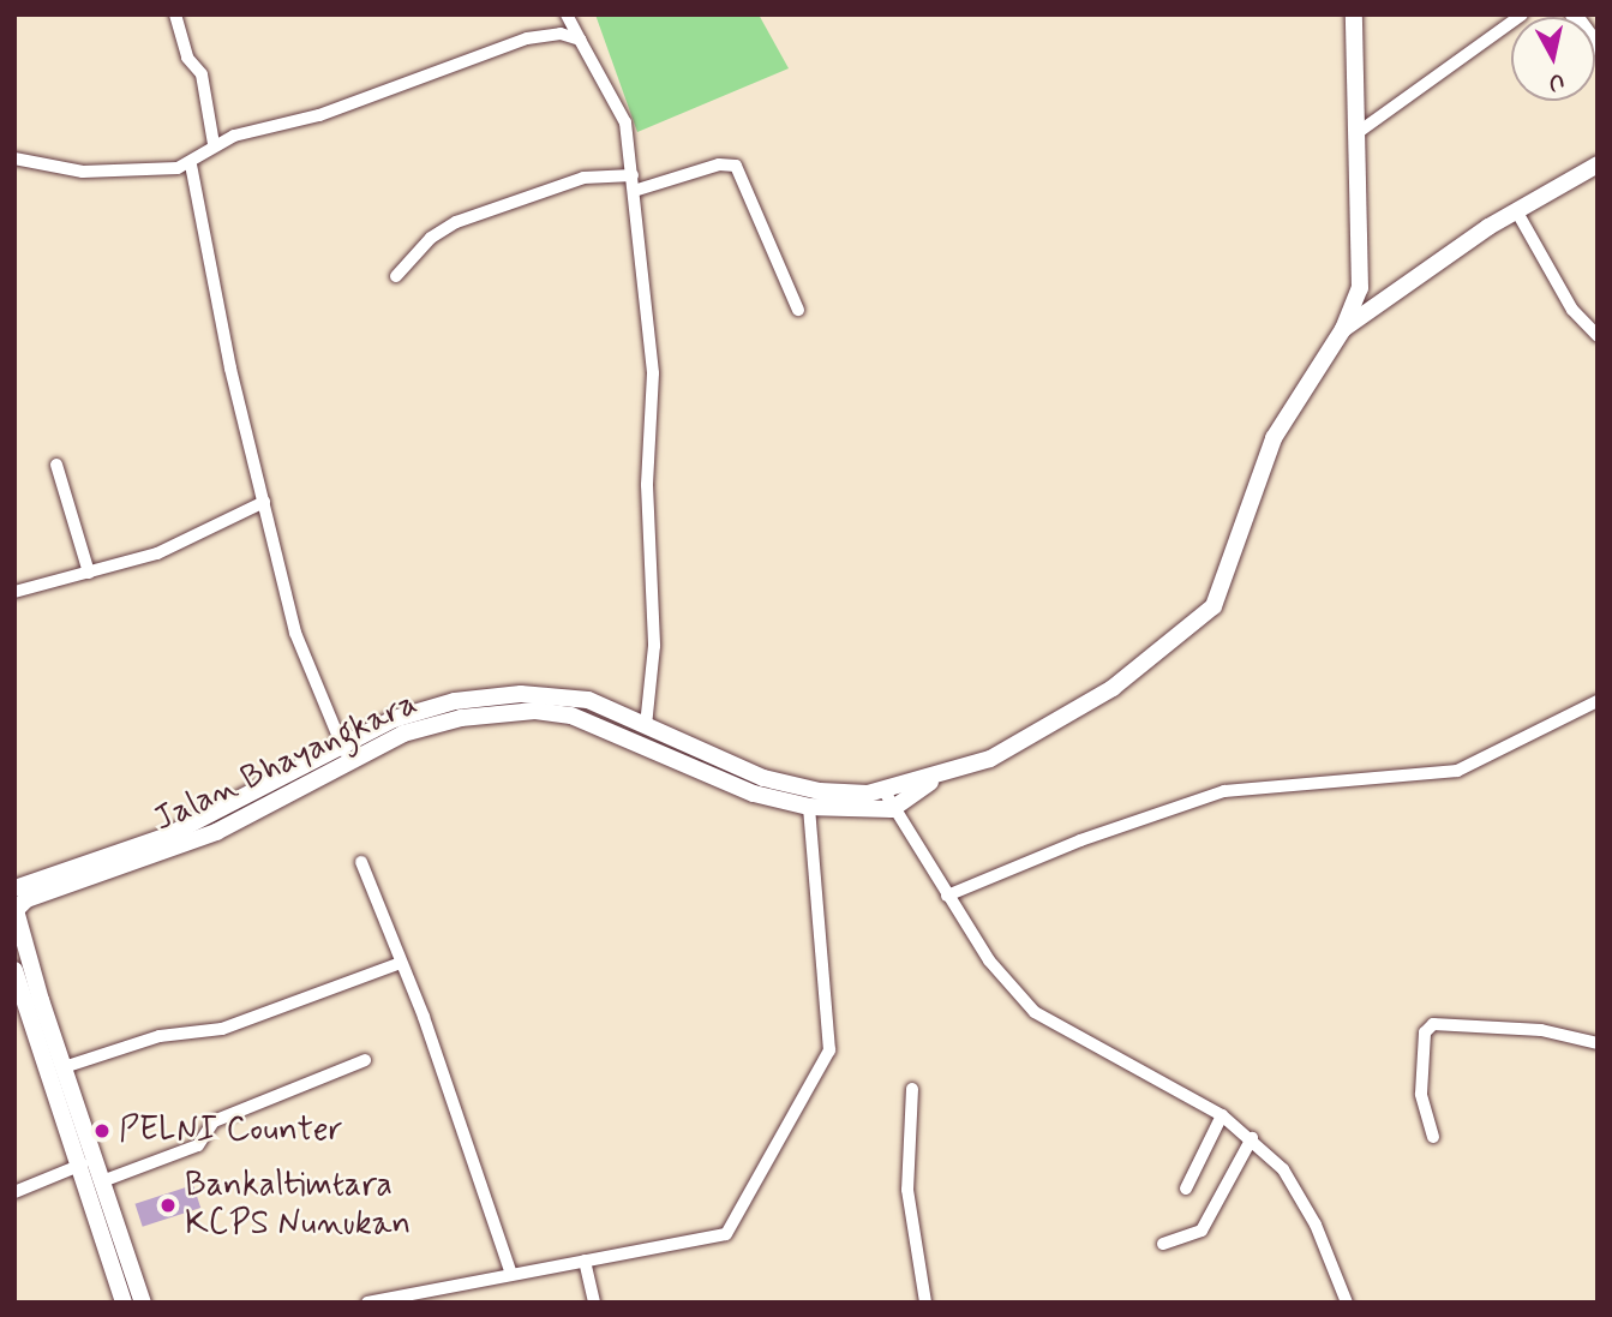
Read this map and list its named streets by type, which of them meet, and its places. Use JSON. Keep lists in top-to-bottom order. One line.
{"streets":{"main road":["Jalan Bhayangkara"]},"places":["PELNI Counter","Bankaltimtara KCPS Nunukan"],"north":"bottom"}
